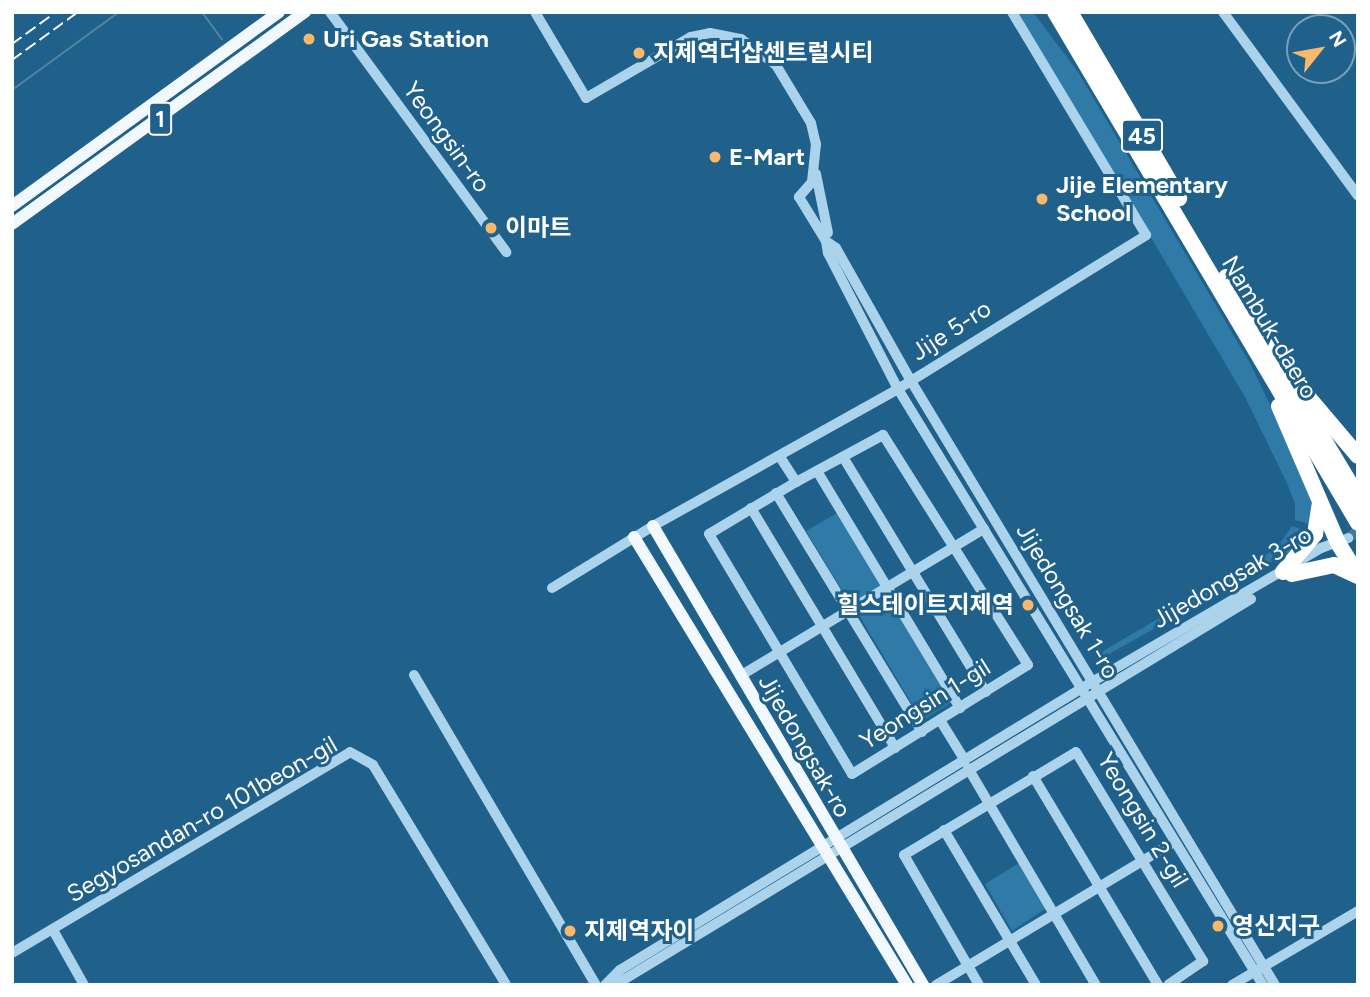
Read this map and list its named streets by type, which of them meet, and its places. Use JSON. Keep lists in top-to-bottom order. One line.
{"streets":{"highway":["45","Nambuk-daero"],"main road":["1","Jijedongsak-ro"],"street":["Yeongsin-ro","Jije 5-ro","Jijedongsak 3-ro","Jijedongsak 1-ro","Yeongsin 1-gil","Segyosandan-ro 101beon-gil","Yeongsin 2-gil"]},"crossings":[["Jije 5-ro","Jijedongsak 1-ro"],["Jije 5-ro","Jijedongsak-ro"],["Jijedongsak 3-ro","Jijedongsak 1-ro"],["Jijedongsak 3-ro","Jijedongsak-ro"]],"places":["Uri Gas Station","지제역더샵센트럴시티","E-Mart","Jije Elementary School","이마트","힐스테이트지제역","영신지구","지제역자이"],"north":"top right"}
